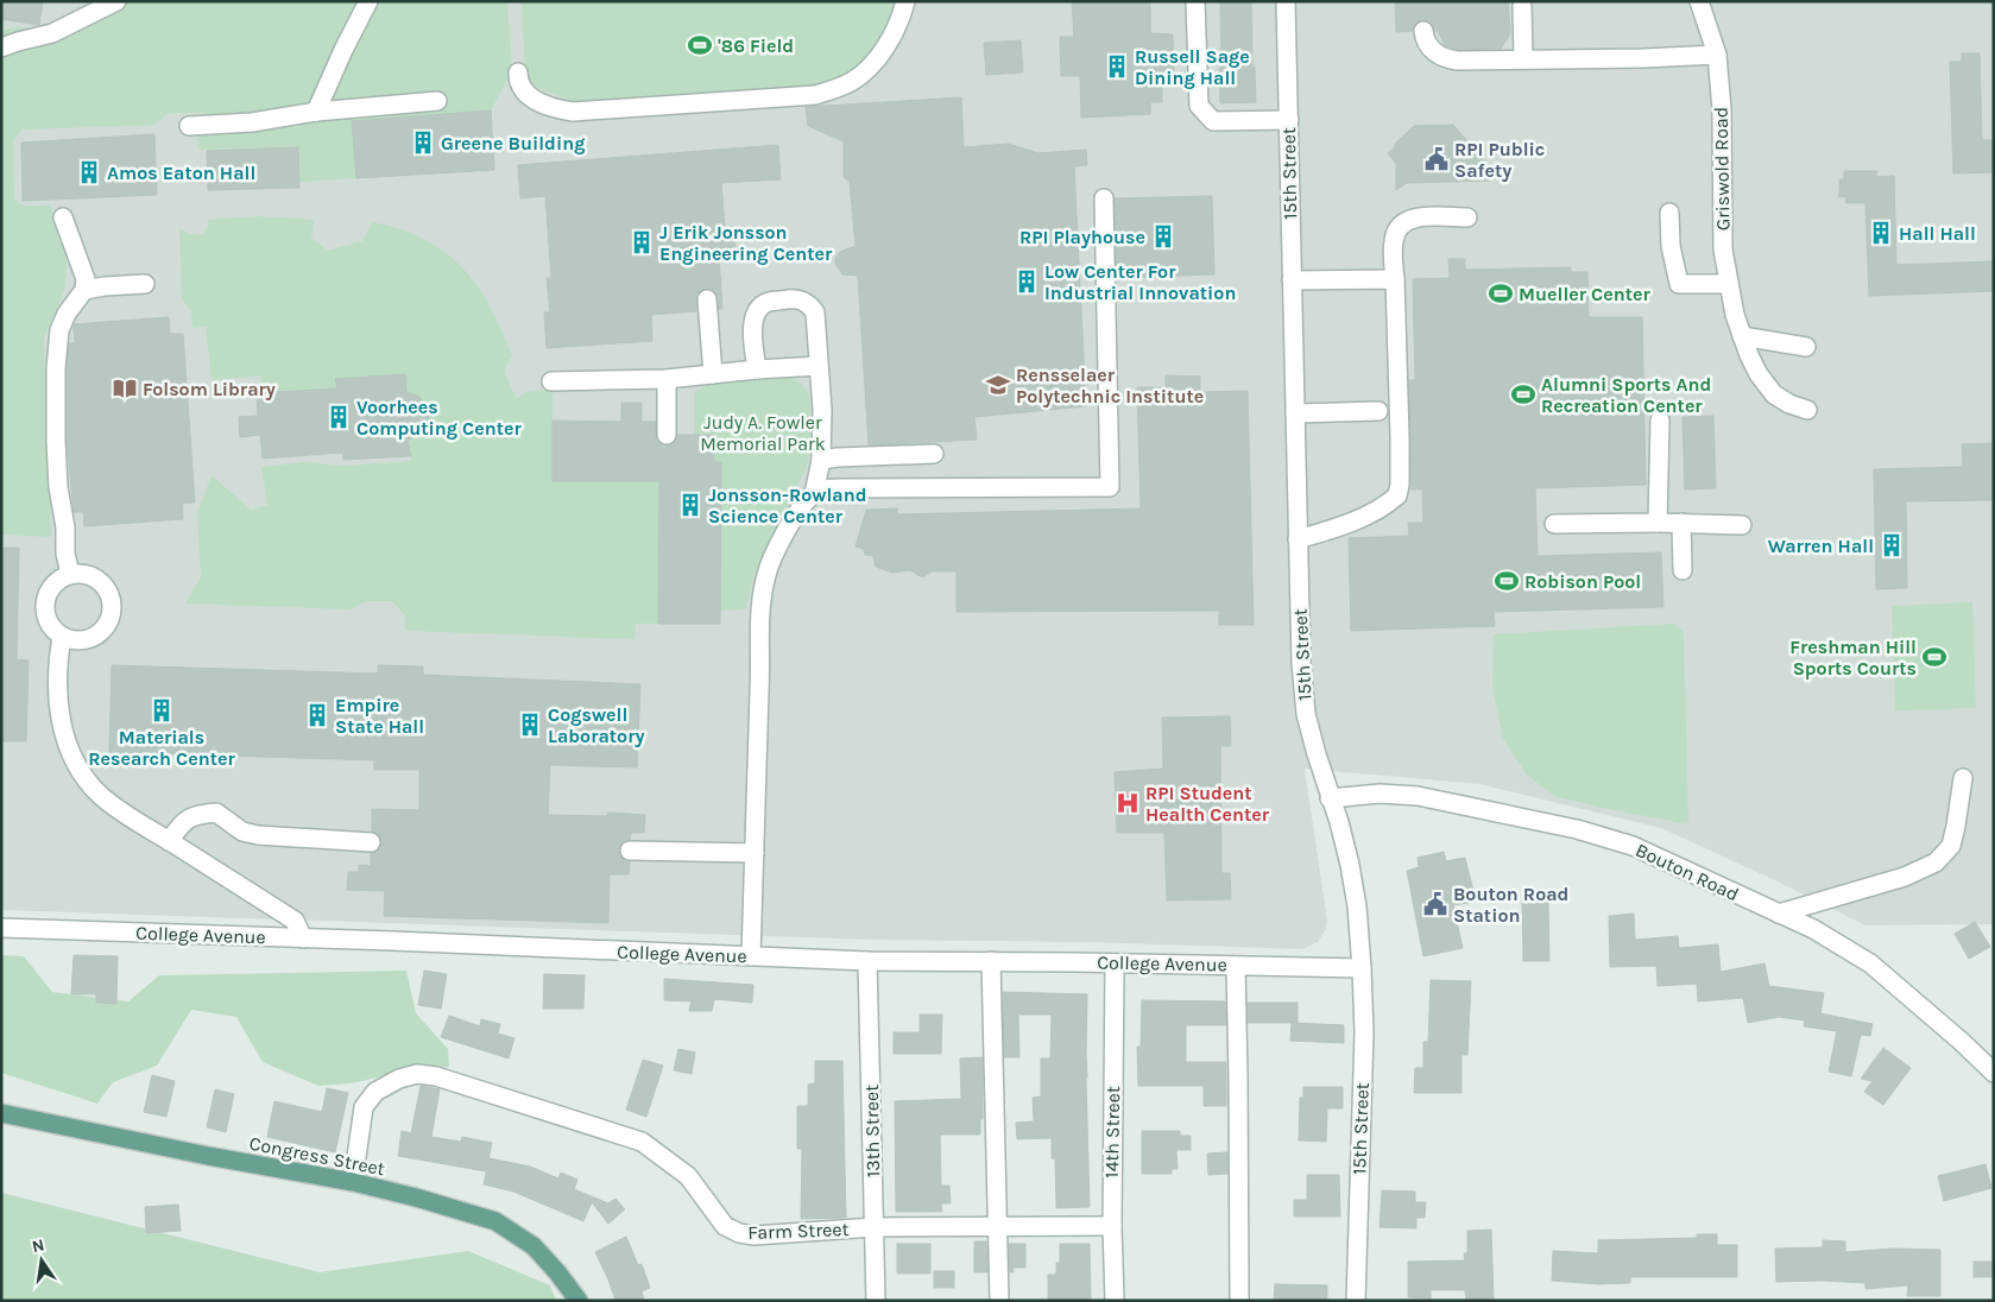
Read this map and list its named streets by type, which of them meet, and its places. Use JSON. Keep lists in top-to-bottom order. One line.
{"streets":{"main road":["Congress Street"],"street":["Griswold Road","15th Street","Bouton Road","College Avenue","13th Street","14th Street","Farm Street"]},"crossings":[["15th Street","Bouton Road"],["15th Street","College Avenue"],["College Avenue","13th Street"],["College Avenue","14th Street"],["13th Street","Farm Street"],["14th Street","Farm Street"],["Congress Street","Farm Street"]],"parks":["Judy A. Fowler Memorial Park"],"places":{"sports":["'86 Field","Mueller Center","Alumni Sports And Recreation Center","Robison Pool","Freshman Hill Sports Courts"],"building":["Russell Sage Dining Hall","Greene Building","Amos Eaton Hall","Hall Hall","RPI Playhouse","J Erik Jonsson Engineering Center","Low Center For Industrial Innovation","Voorhees Computing Center","Jonsson-Rowland Science Center","Warren Hall","Materials Research Center","Empire State Hall","Cogswell Laboratory"],"public building":["RPI Public Safety","Bouton Road Station"],"school or university":["Rensselaer Polytechnic Institute"],"library":["Folsom Library"],"hospital":["RPI Student Health Center"]},"north":"top"}
